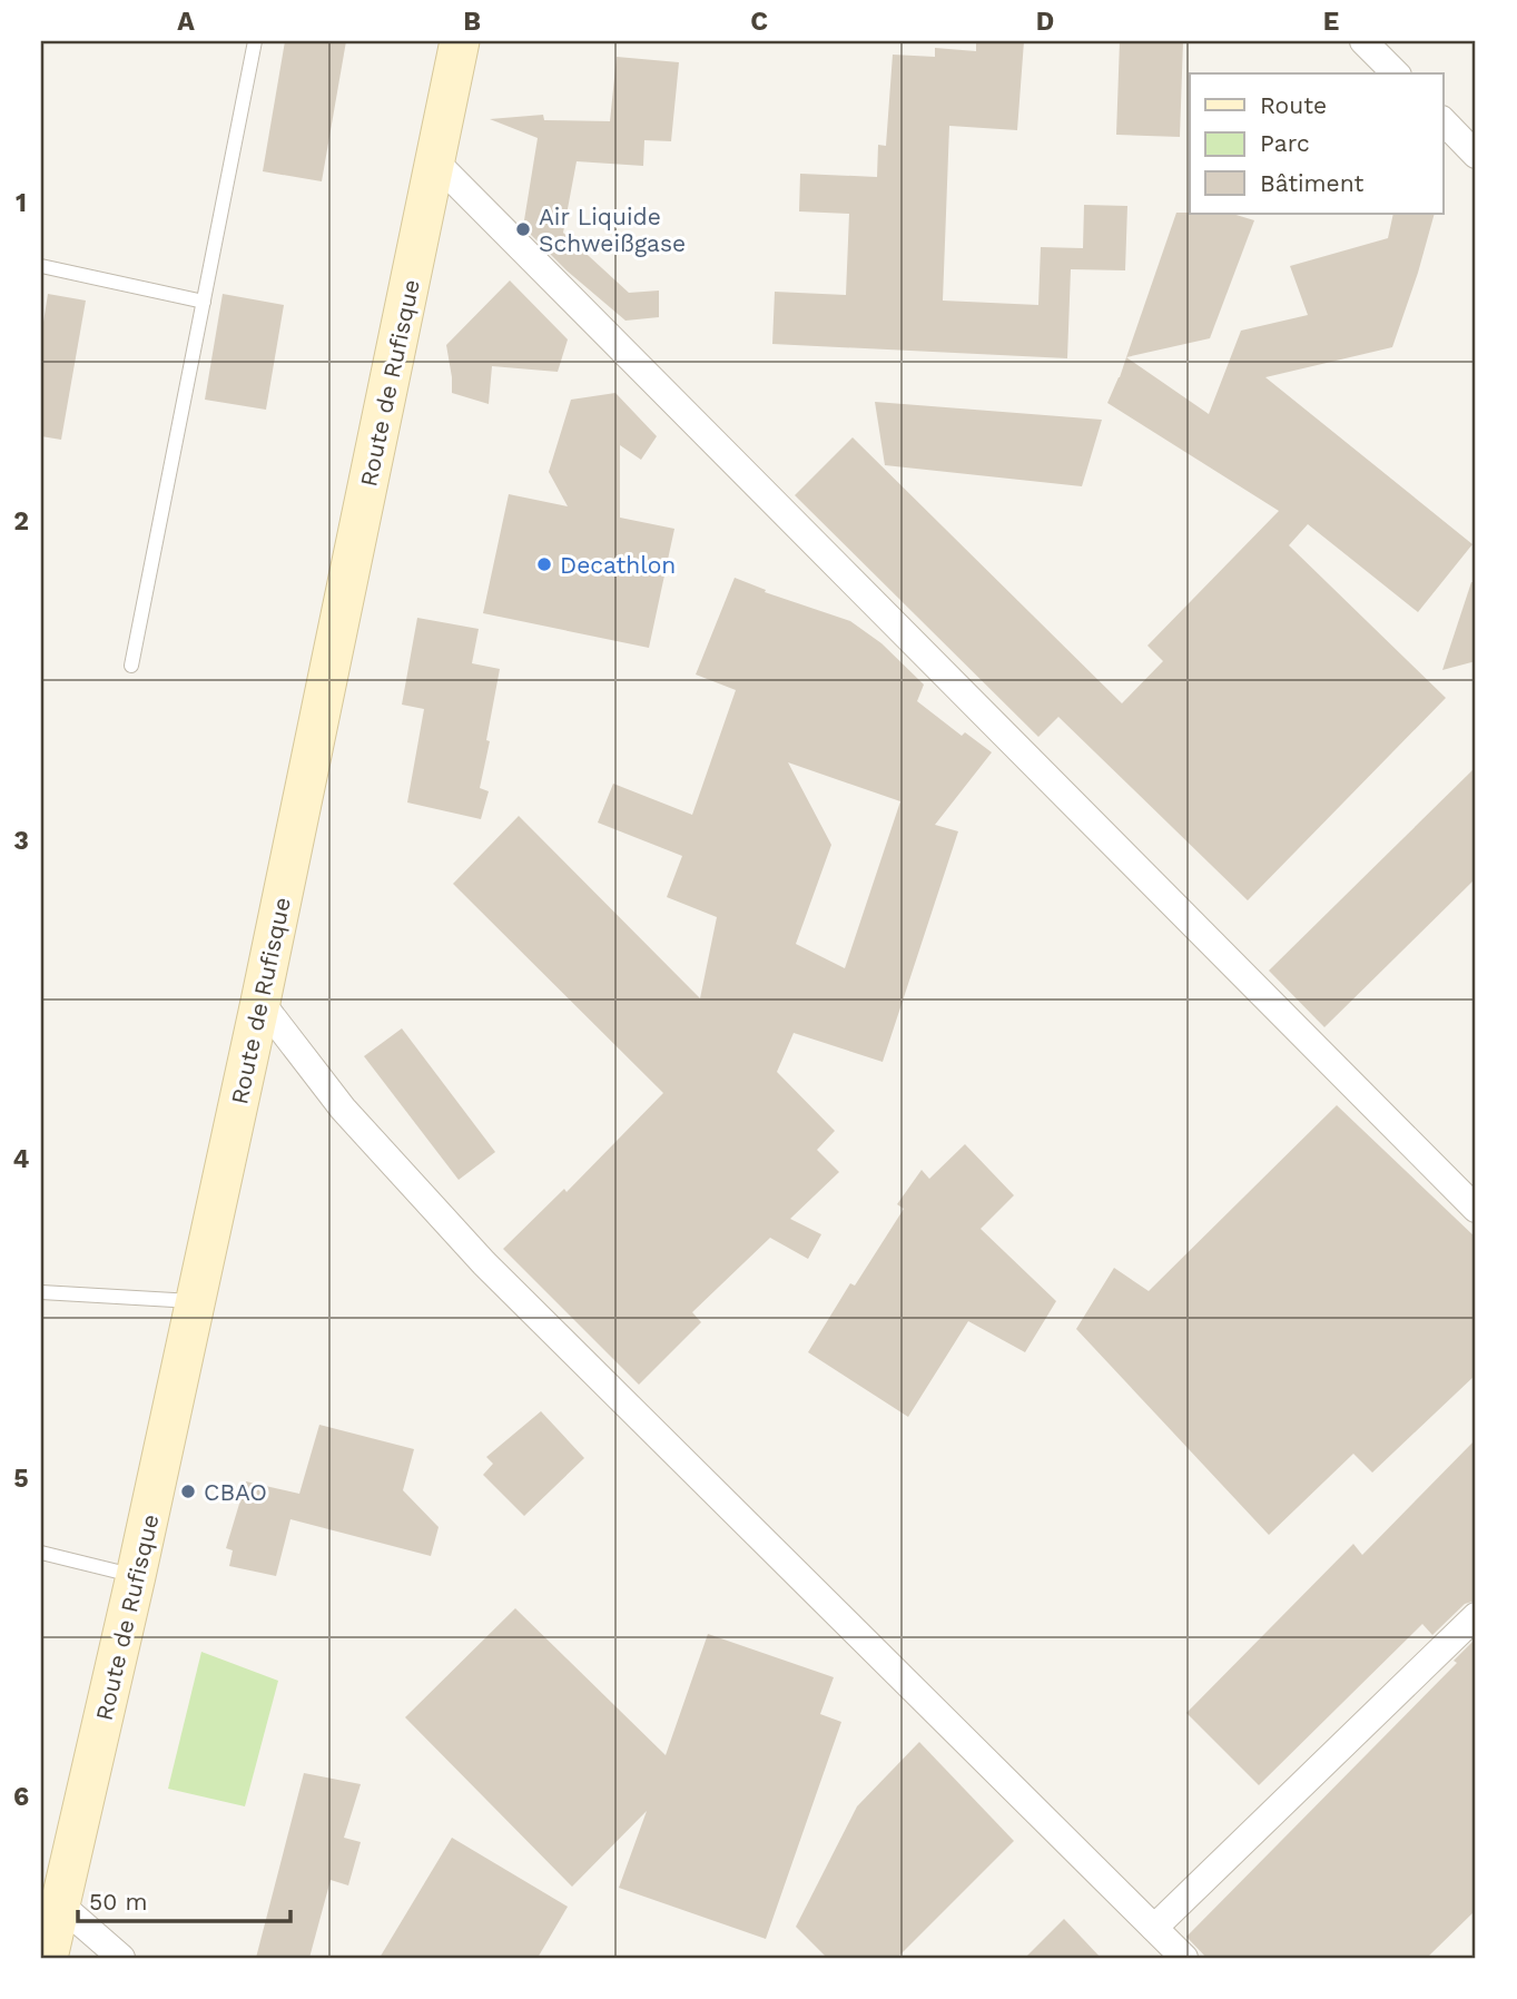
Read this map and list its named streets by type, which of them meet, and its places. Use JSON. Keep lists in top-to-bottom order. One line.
{"streets":{"main road":["Route de Rufisque"]},"places":["Air Liquide Schweißgase","Decathlon","CBAO"],"legend":["Route","Parc","Bâtiment"],"scale_bar":"50 m","grid":{"columns":["A","B","C","D","E"],"rows":["1","2","3","4","5","6"]}}
